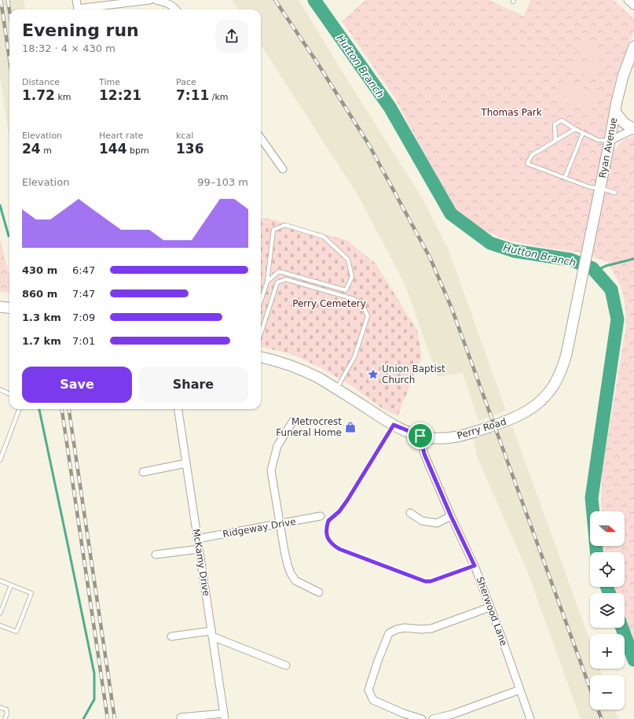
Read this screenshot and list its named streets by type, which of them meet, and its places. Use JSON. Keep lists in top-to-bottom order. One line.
{"streets":{"street":["Ryan Avenue","Perry Road","Ridgeway Drive","McKamy Drive","Sherwood Lane"]},"crossings":[["Ryan Avenue","Perry Road"],["Perry Road","Sherwood Lane"],["Ridgeway Drive","McKamy Drive"]],"water":["Hutton Branch"],"parks":["Thomas Park","Perry Cemetery"],"places":{"place":["Union Baptist Church"],"shop":["Metrocrest Funeral Home"]},"north":"right","page":{"heading":["Evening run","18:32 · 4 × 430 m"],"stats":[["Distance","1.72 km"],["Time","12:21"],["Pace","7:11 /km"],["Elevation","24 m"],["Heart rate","144 bpm"],["kcal","136"]],"chart":["Elevation","99–103 m"],"list":[{"name":"430 m","note":"6:47"},{"name":"860 m","note":"7:47"},{"name":"1.3 km","note":"7:09"},{"name":"1.7 km","note":"7:01"}],"buttons":["Save","Share"],"map_buttons":["+","−"]}}
